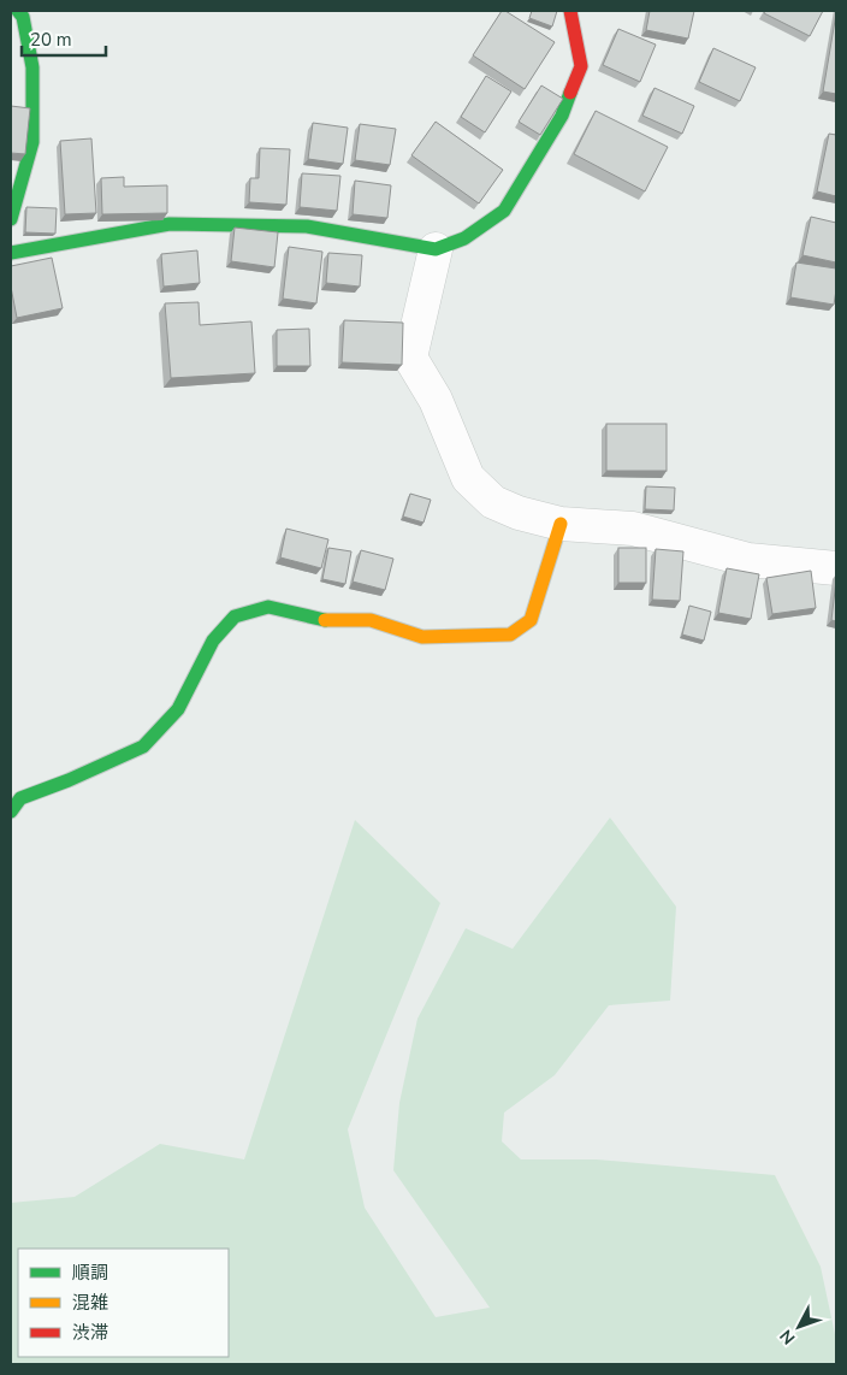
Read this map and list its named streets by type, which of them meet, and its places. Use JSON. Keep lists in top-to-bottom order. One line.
{"legend":["順調","混雑","渋滞"],"scale_bar":"20 m","north":"bottom left"}
